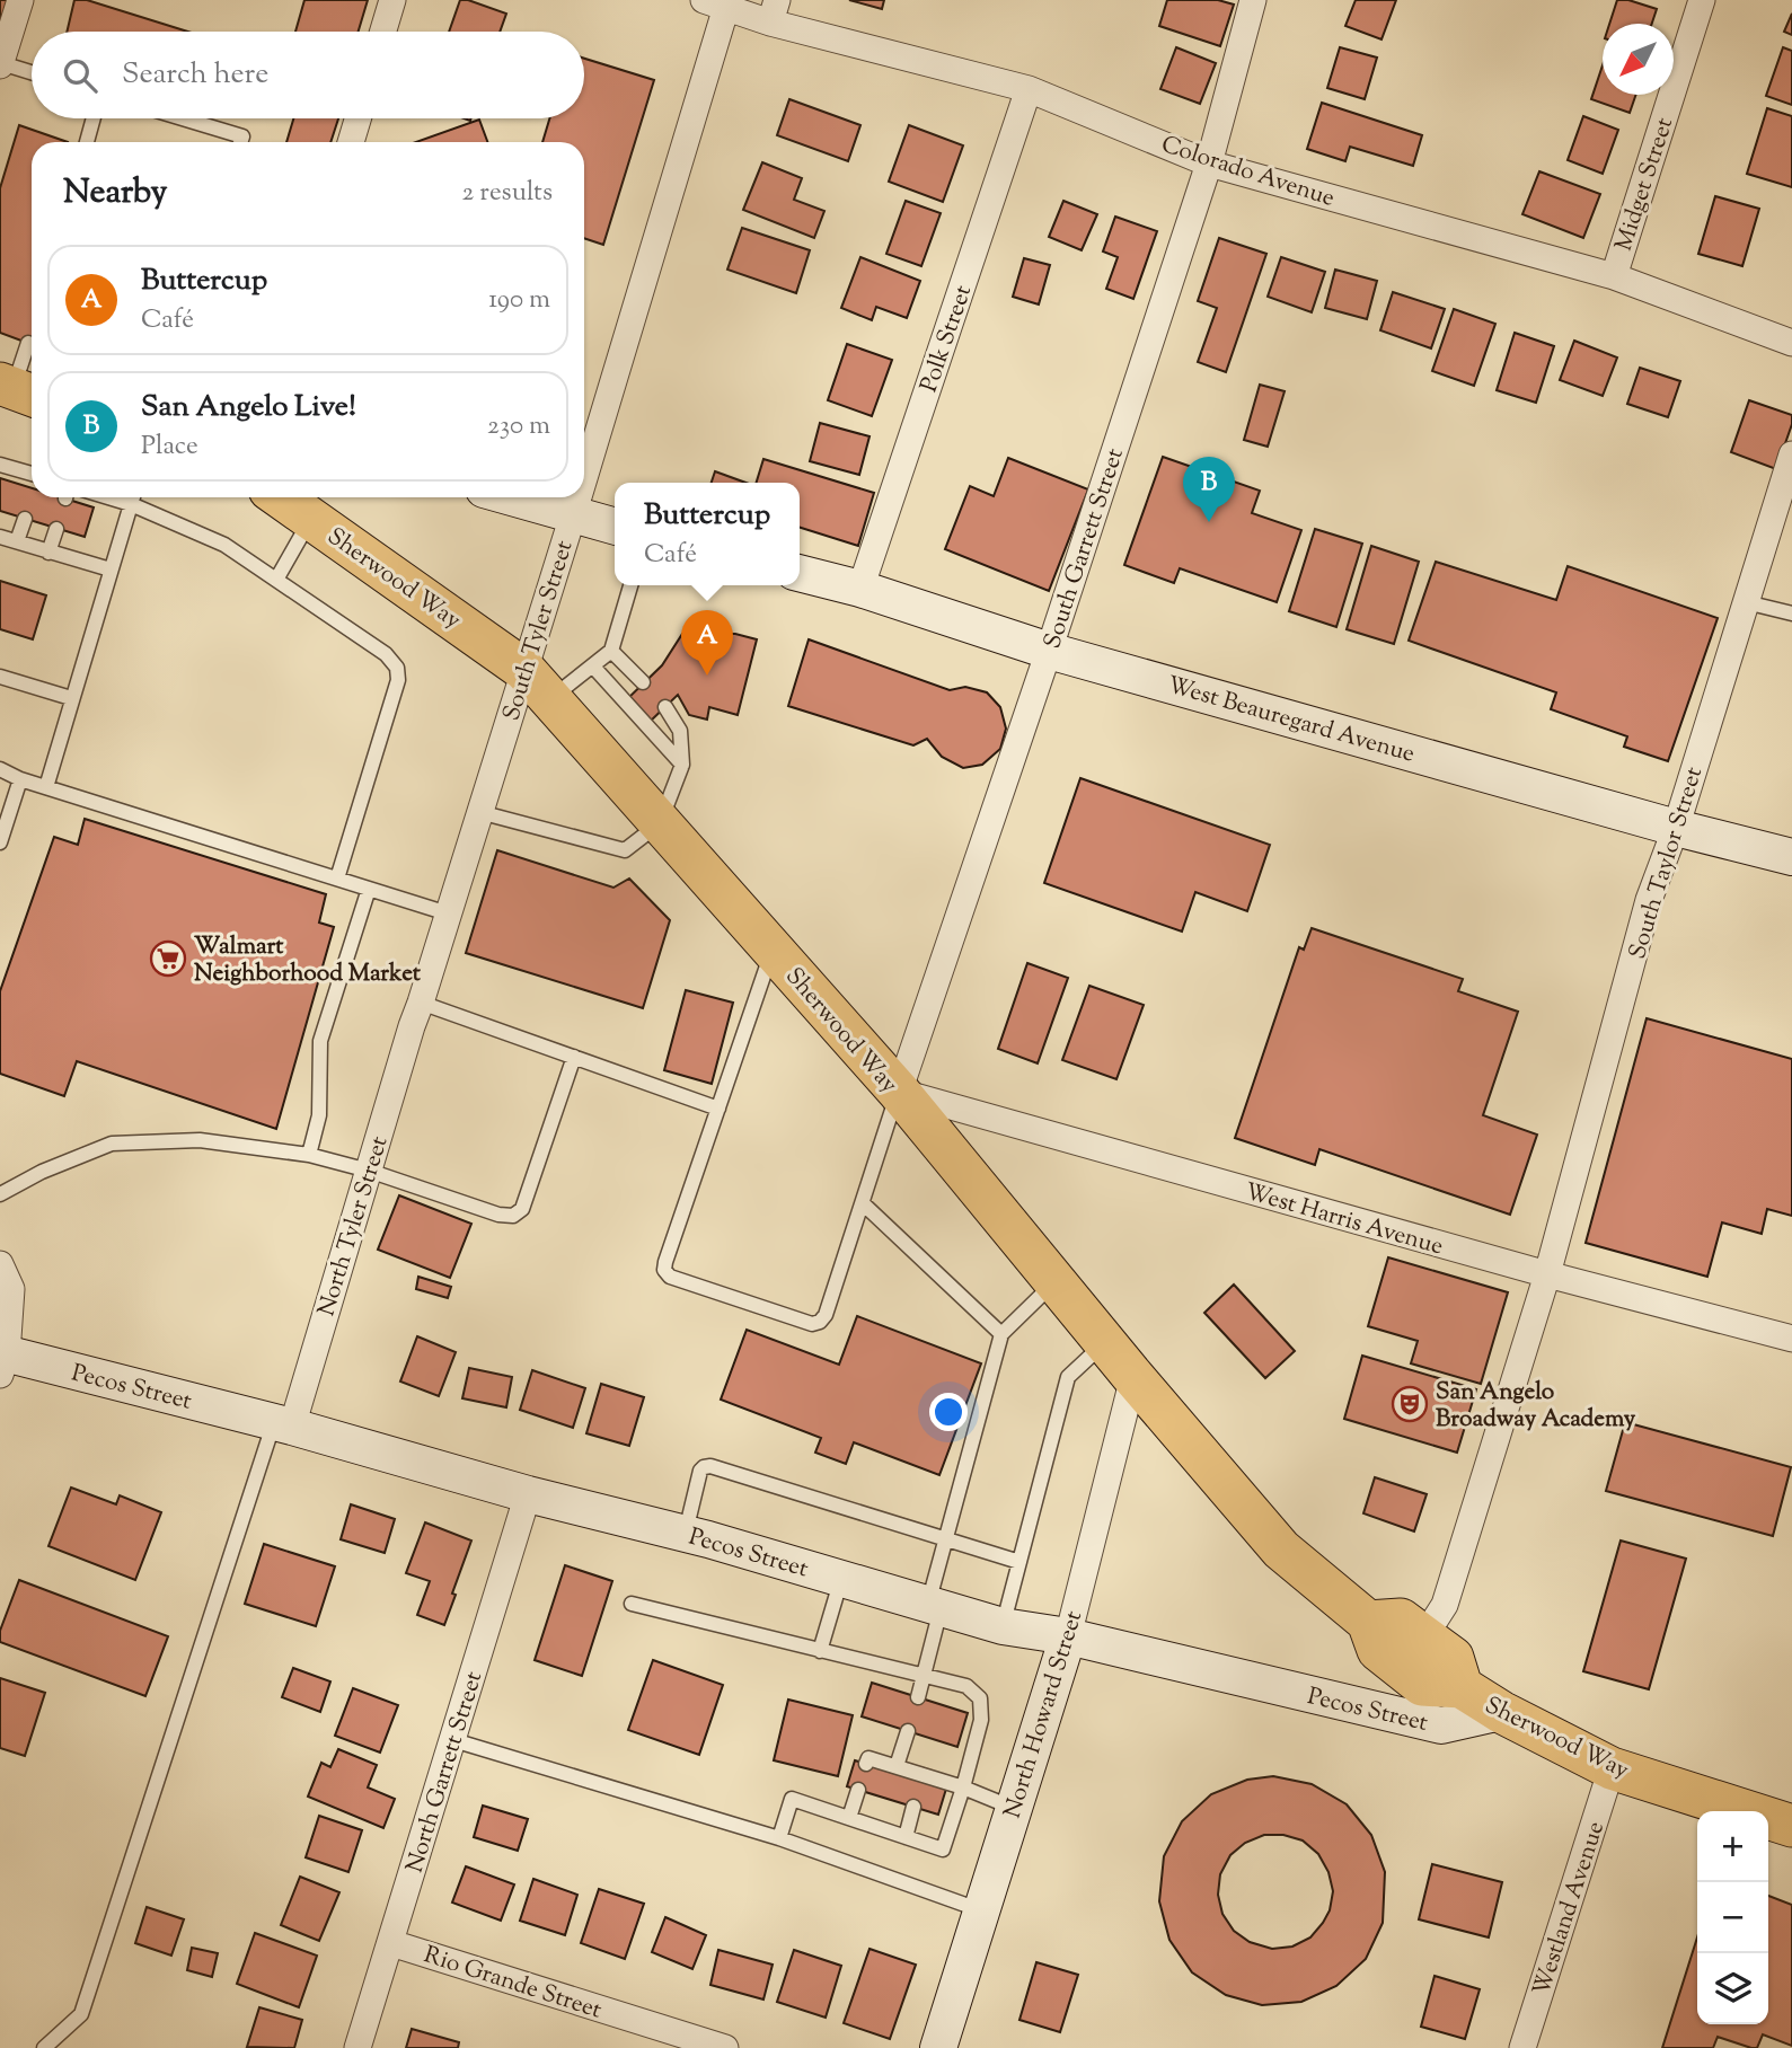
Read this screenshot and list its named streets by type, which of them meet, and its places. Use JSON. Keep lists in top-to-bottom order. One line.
{"streets":{"main road":["Sherwood Way"],"street":["Colorado Avenue","Midget Street","Polk Street","South Garrett Street","South Tyler Street","West Beauregard Avenue","South Taylor Street","West Harris Avenue","North Tyler Street","Pecos Street","North Howard Street","North Garrett Street","Westland Avenue","Rio Grande Street"]},"crossings":[["Colorado Avenue","Midget Street"],["Colorado Avenue","Polk Street"],["Colorado Avenue","South Garrett Street"],["Colorado Avenue","South Tyler Street"],["Polk Street","West Beauregard Avenue"],["South Garrett Street","Sherwood Way"],["South Garrett Street","West Beauregard Avenue"],["South Garrett Street","West Harris Avenue"],["Sherwood Way","South Tyler Street"],["Sherwood Way","South Taylor Street"],["Sherwood Way","West Harris Avenue"],["Sherwood Way","Pecos Street"],["Sherwood Way","North Howard Street"],["Sherwood Way","Westland Avenue"],["South Tyler Street","North Tyler Street"],["West Beauregard Avenue","South Taylor Street"],["South Taylor Street","West Harris Avenue"],["North Tyler Street","Pecos Street"],["Pecos Street","North Howard Street"],["Pecos Street","North Garrett Street"],["North Garrett Street","Rio Grande Street"]],"places":{"supermarket":["Walmart Neighborhood Market"],"theatre":["San Angelo Broadway Academy"]},"north":"bottom left","page":{"search":"Search here","heading":["Nearby","2 results"],"list":[{"mark":"A","name":"Buttercup","note":"Café","value":"190 m"},{"mark":"B","name":"San Angelo Live!","note":"Place","value":"230 m"}],"pins":["B","A"],"popup":["Buttercup","Café"],"map_buttons":["+","−"]}}
